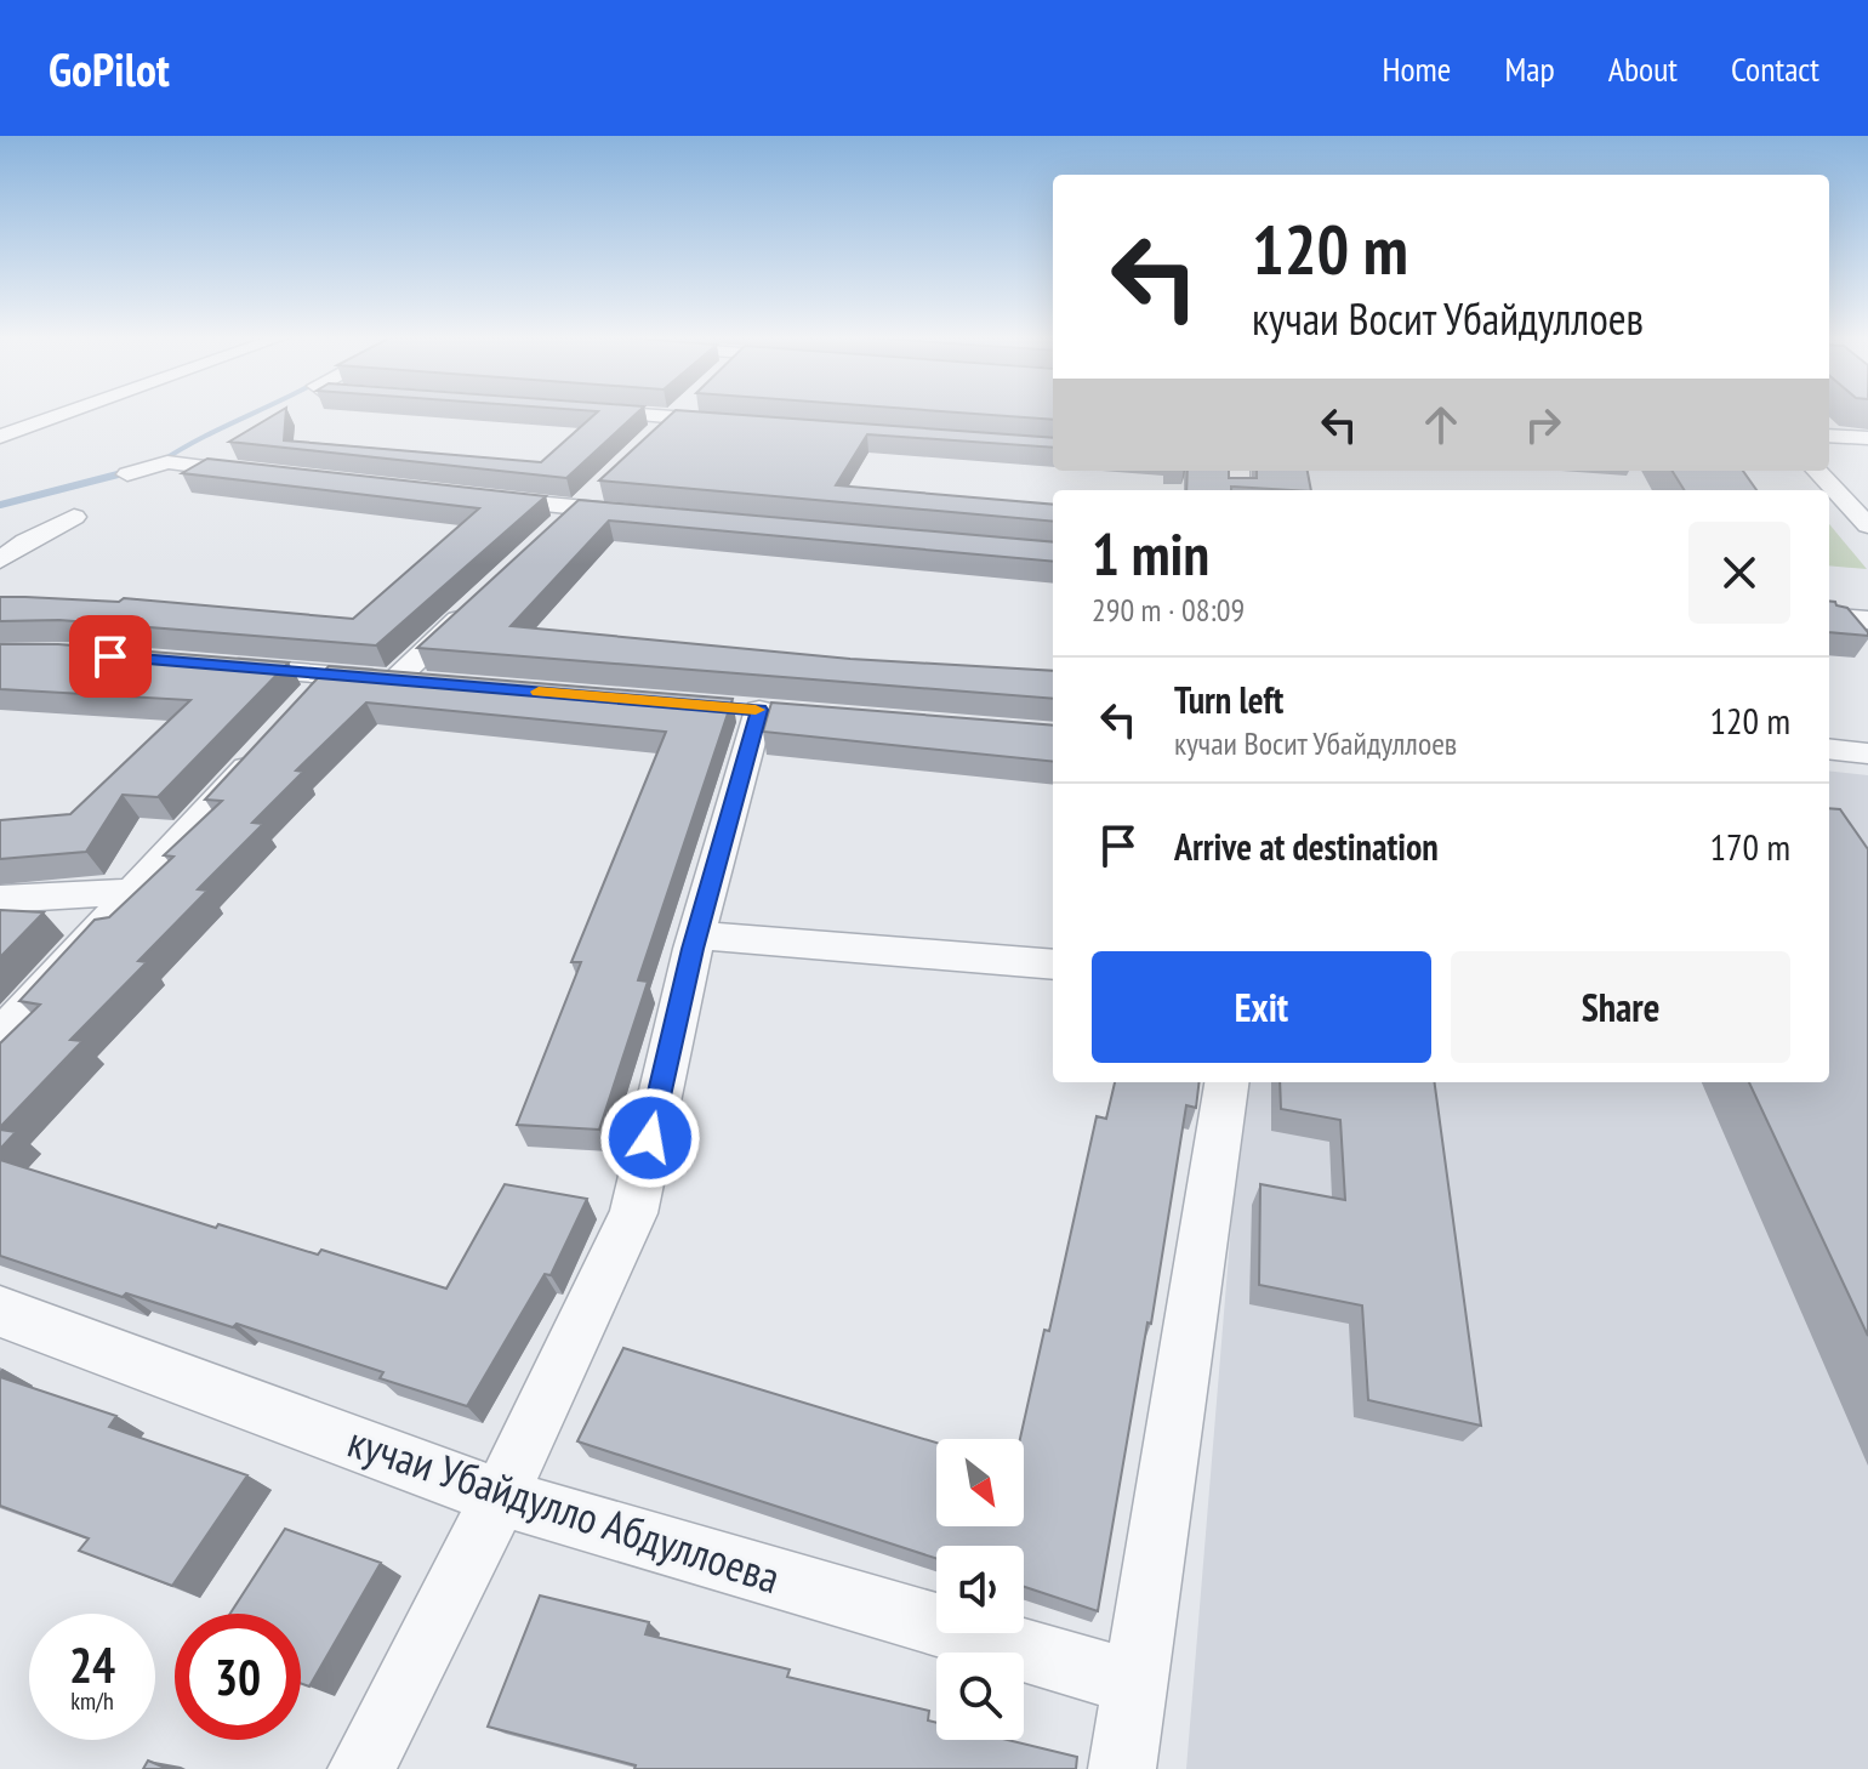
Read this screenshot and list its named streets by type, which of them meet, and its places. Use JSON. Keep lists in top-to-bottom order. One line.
{"streets":{"street":["кучаи Убайдулло Абдуллоева"]},"north":"bottom right","page":{"header":"GoPilot","nav":["Home","Map","About","Contact"],"turn":["120 m","кучаи Восит Убайдуллоев"],"heading":["1 min","290 m · 08:09"],"list":[{"name":"Turn left","note":"кучаи Восит Убайдуллоев","value":"120 m"},{"name":"Arrive at destination","value":"170 m"}],"buttons":["Exit","Share"],"speed":"24 km/h","limit":"30"}}
